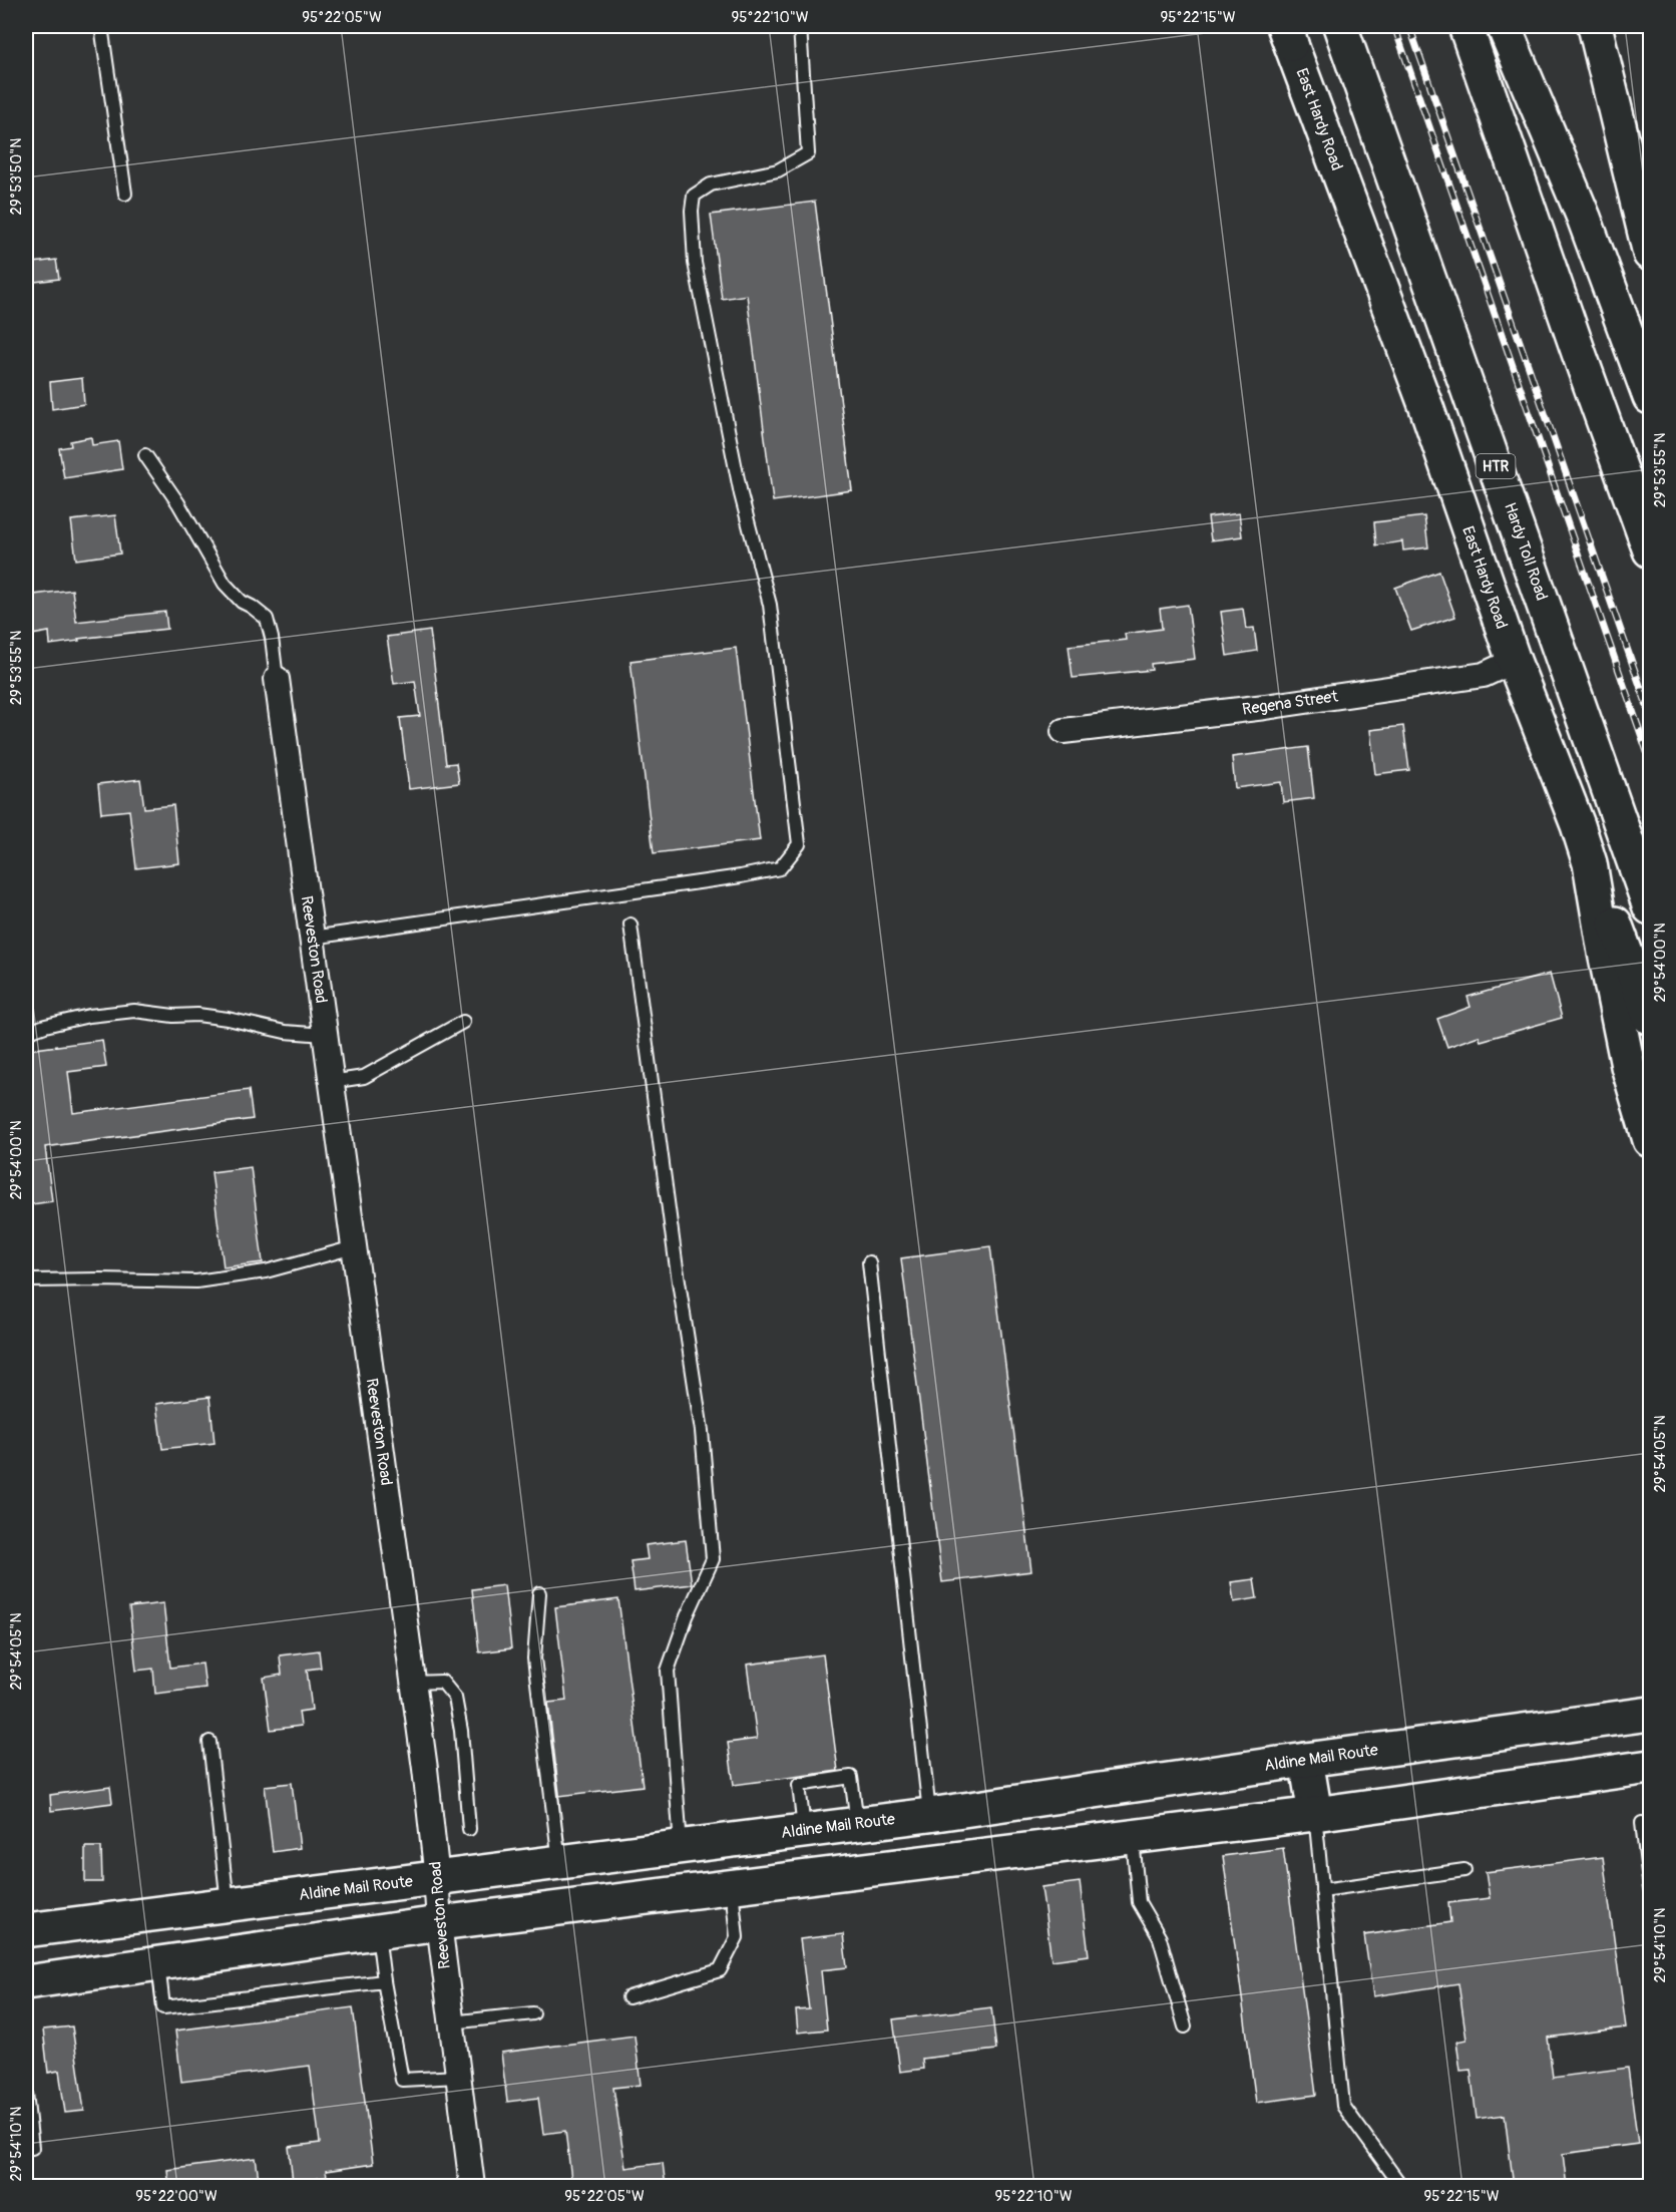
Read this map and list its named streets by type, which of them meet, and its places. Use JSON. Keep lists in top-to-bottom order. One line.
{"streets":{"main road":["East Hardy Road","HTR","Hardy Toll Road","Aldine Mail Route"],"street":["Regena Street","Reeveston Road"]},"crossings":[["East Hardy Road","Regena Street"],["Reeveston Road","Aldine Mail Route"]],"coordinates":["95°22'05\"W","95°22'10\"W","95°22'15\"W","29°53'50\"N","29°53'55\"N","29°54'00\"N","29°54'05\"N","29°54'10\"N","95°22'00\"W"]}
